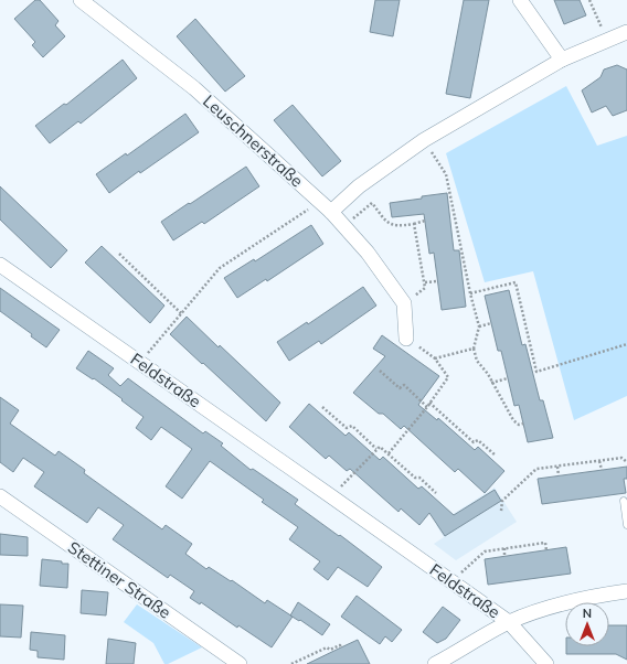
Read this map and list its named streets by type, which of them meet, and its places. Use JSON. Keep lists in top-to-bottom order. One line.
{"streets":{"street":["Leuschnerstraße","Feldstraße","Stettiner Straße"]},"north":"top"}
